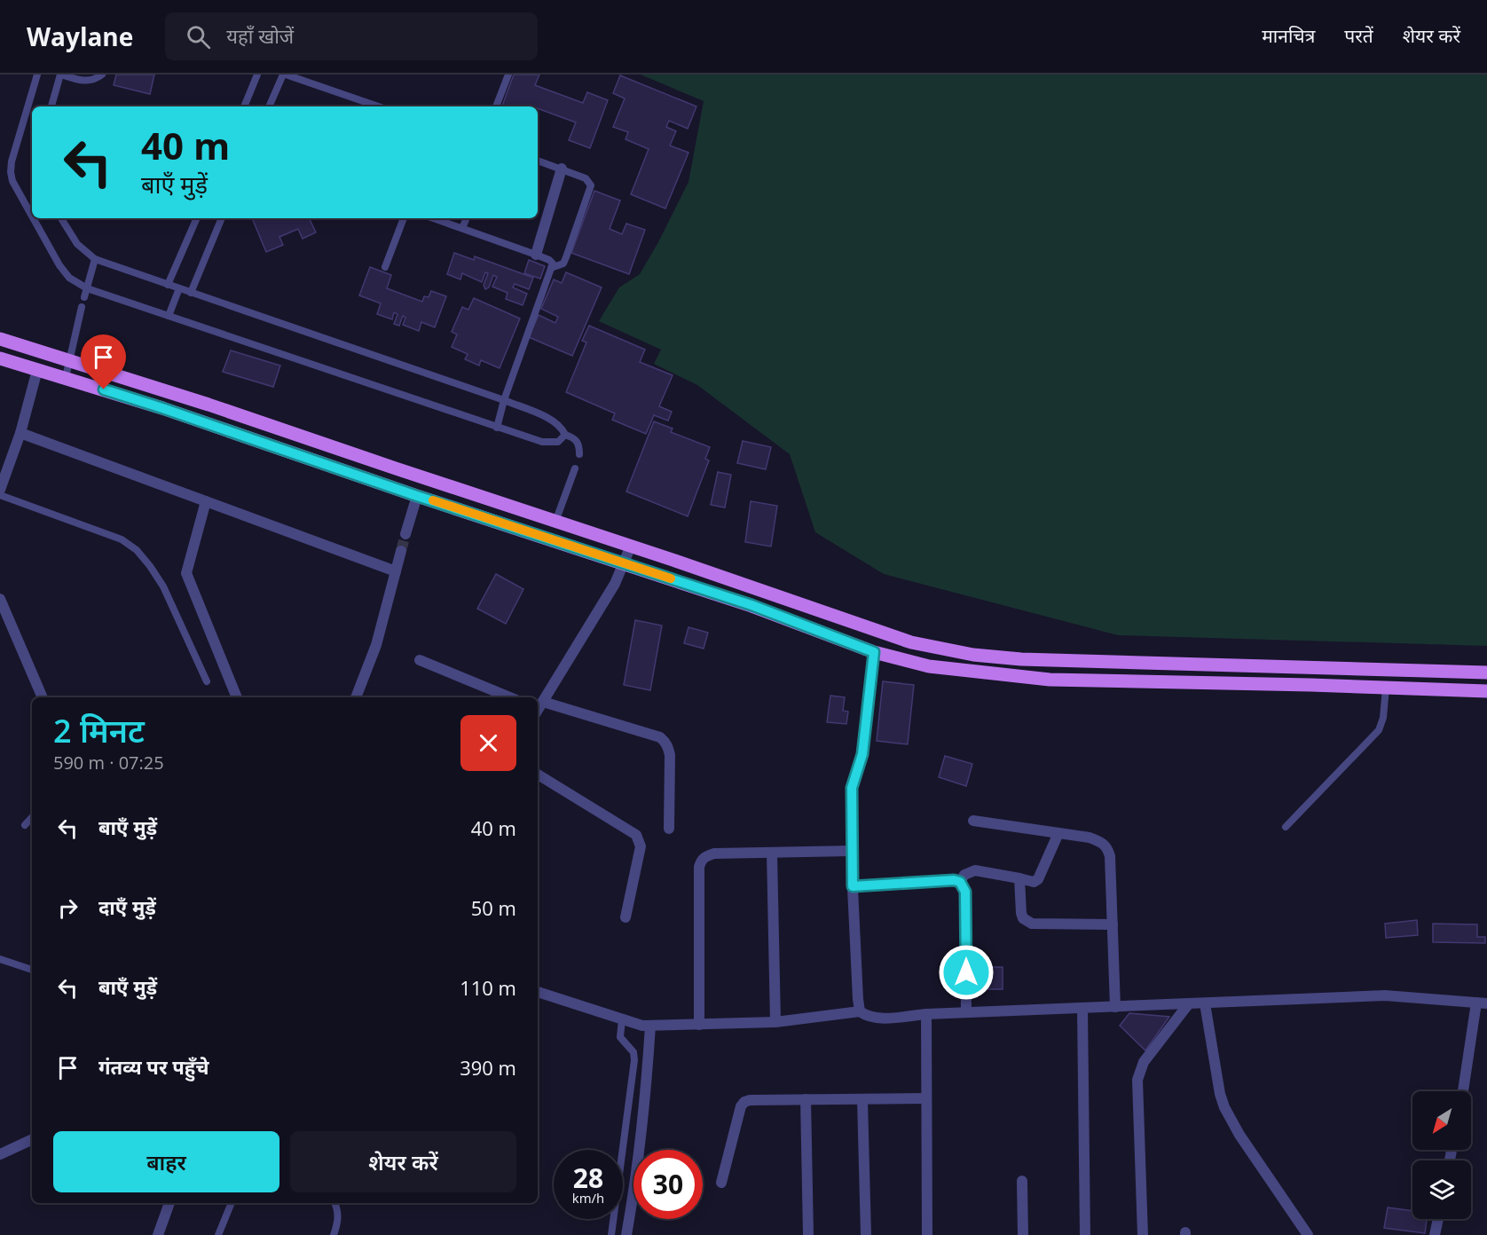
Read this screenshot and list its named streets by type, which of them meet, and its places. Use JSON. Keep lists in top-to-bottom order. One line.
{"north":"bottom left","page":{"header":"Waylane","search":"यहाँ खोजें","nav":["मानचित्र","परतें","शेयर करें"],"turn":["40 m","बाएँ मुड़ें"],"heading":["2 मिनट","590 m · 07:25"],"list":[{"name":"बाएँ मुड़ें","value":"40 m"},{"name":"दाएँ मुड़ें","value":"50 m"},{"name":"बाएँ मुड़ें","value":"110 m"},{"name":"गंतव्य पर पहुँचे","value":"390 m"}],"buttons":["बाहर","शेयर करें"],"speed":"28 km/h","limit":"30"}}
